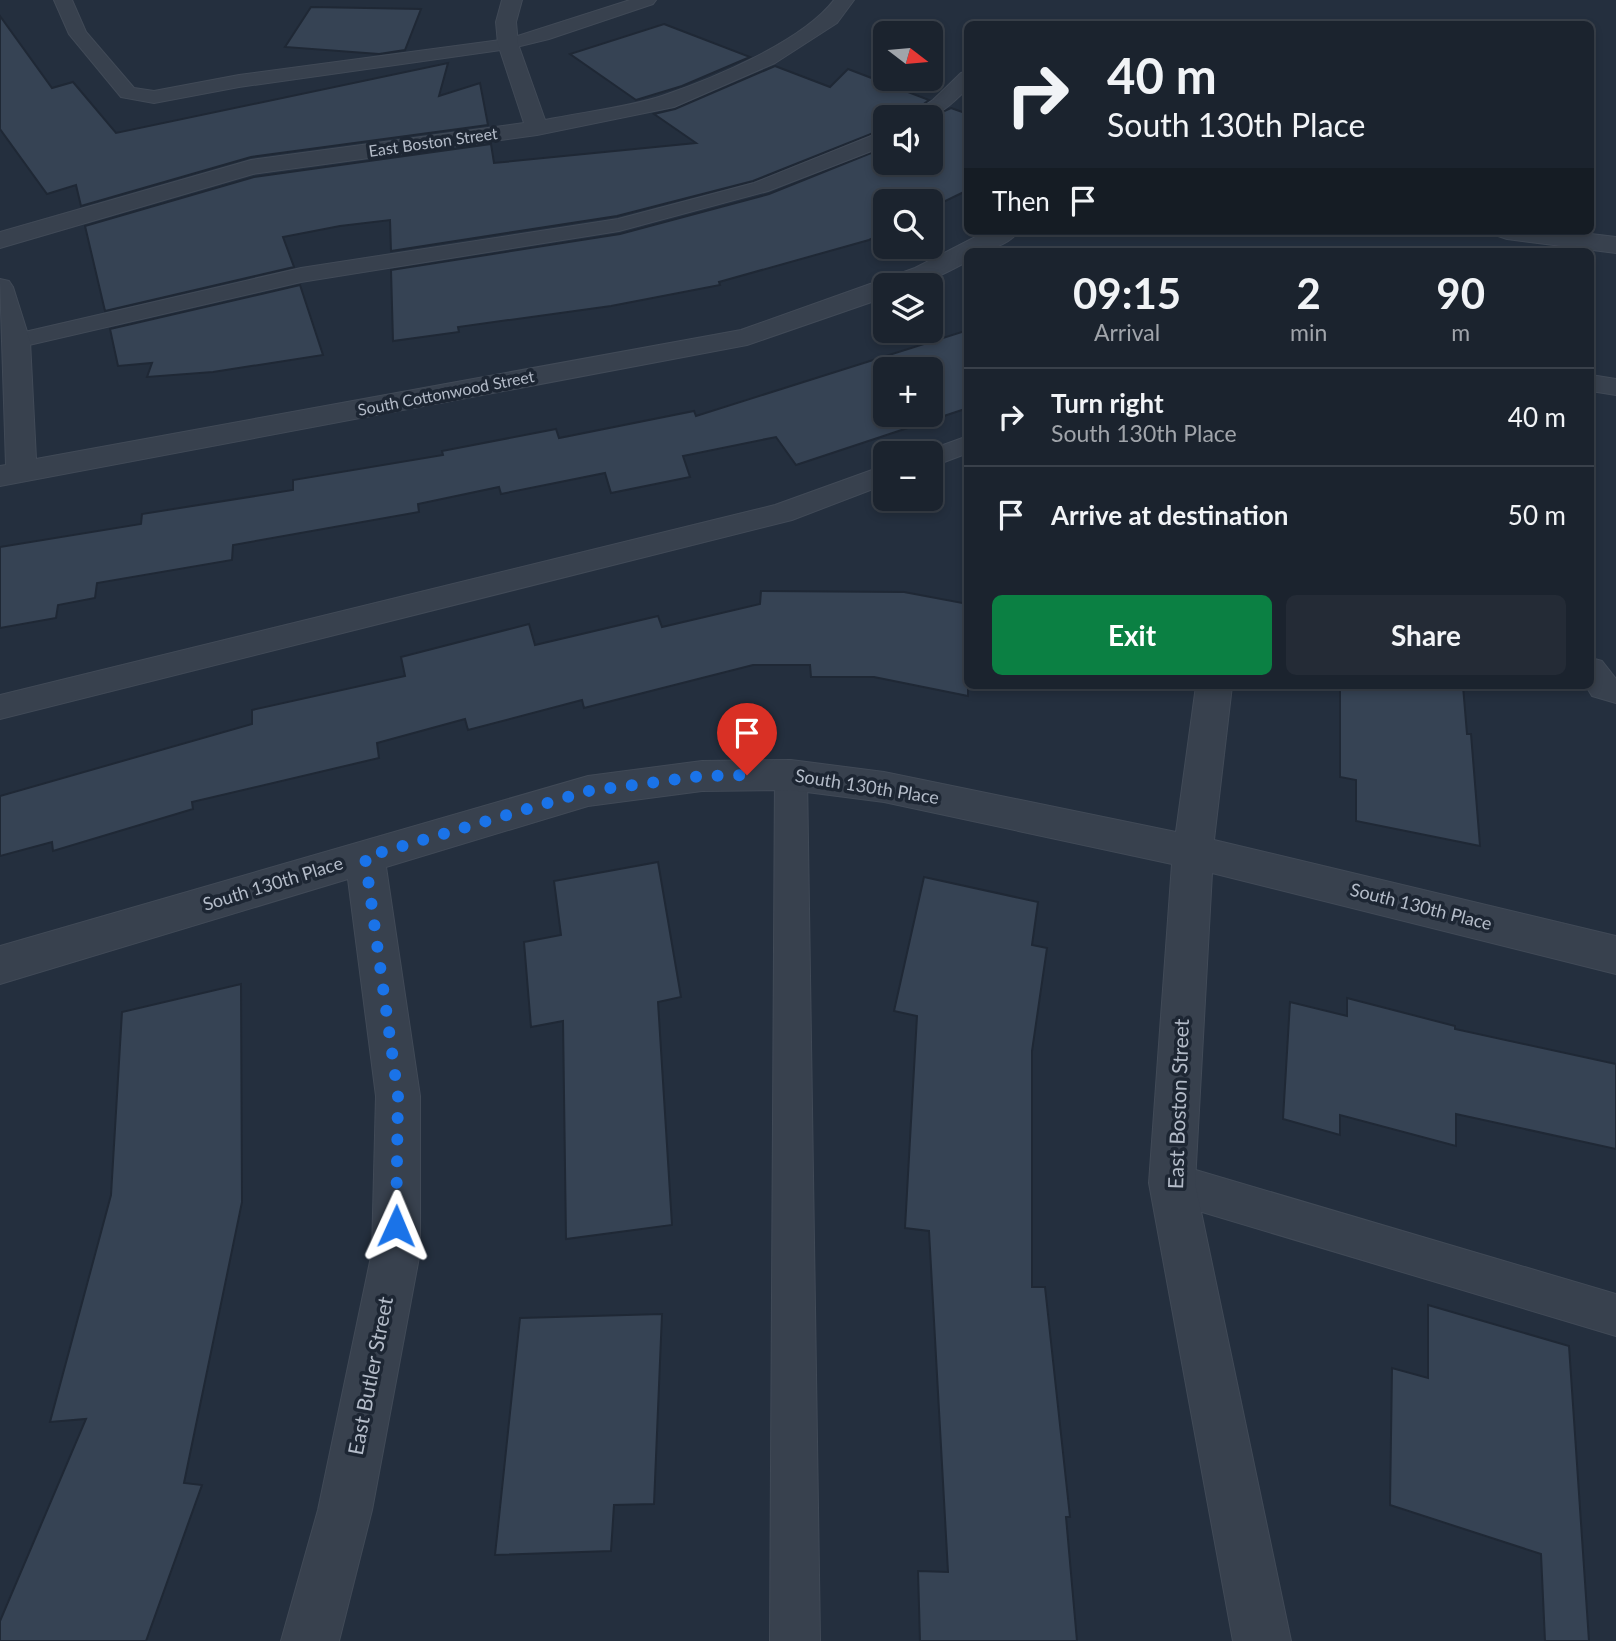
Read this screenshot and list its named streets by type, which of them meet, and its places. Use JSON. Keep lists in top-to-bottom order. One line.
{"streets":{"street":["East Boston Street","South Cottonwood Street","South 130th Place","East Butler Street"]},"crossings":[["East Boston Street","South 130th Place"],["South 130th Place","East Butler Street"]],"north":"right","page":{"map_buttons":["+","−"],"turn":["40 m","South 130th Place"],"then":"Then","eta":["09:15","Arrival","2","min","90","m"],"list":[{"name":"Turn right","note":"South 130th Place","value":"40 m"},{"name":"Arrive at destination","value":"50 m"}],"buttons":["Exit","Share"]}}
